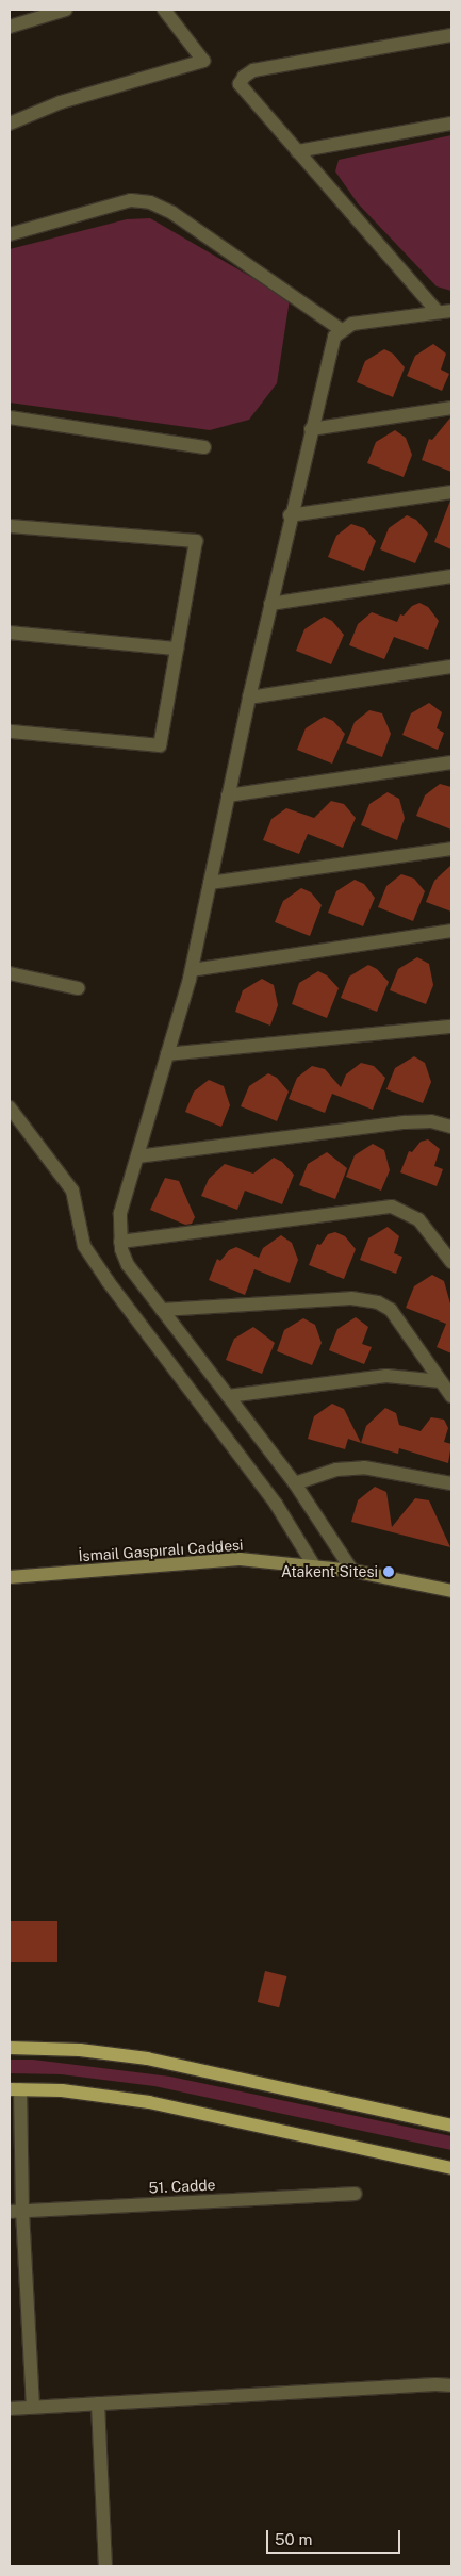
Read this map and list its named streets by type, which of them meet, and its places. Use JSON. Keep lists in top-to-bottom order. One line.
{"streets":{"main road":["İsmail Gaspıralı Caddesi"],"street":["51. Cadde"]},"places":["Atakent Sitesi"],"scale_bar":"50 m"}
